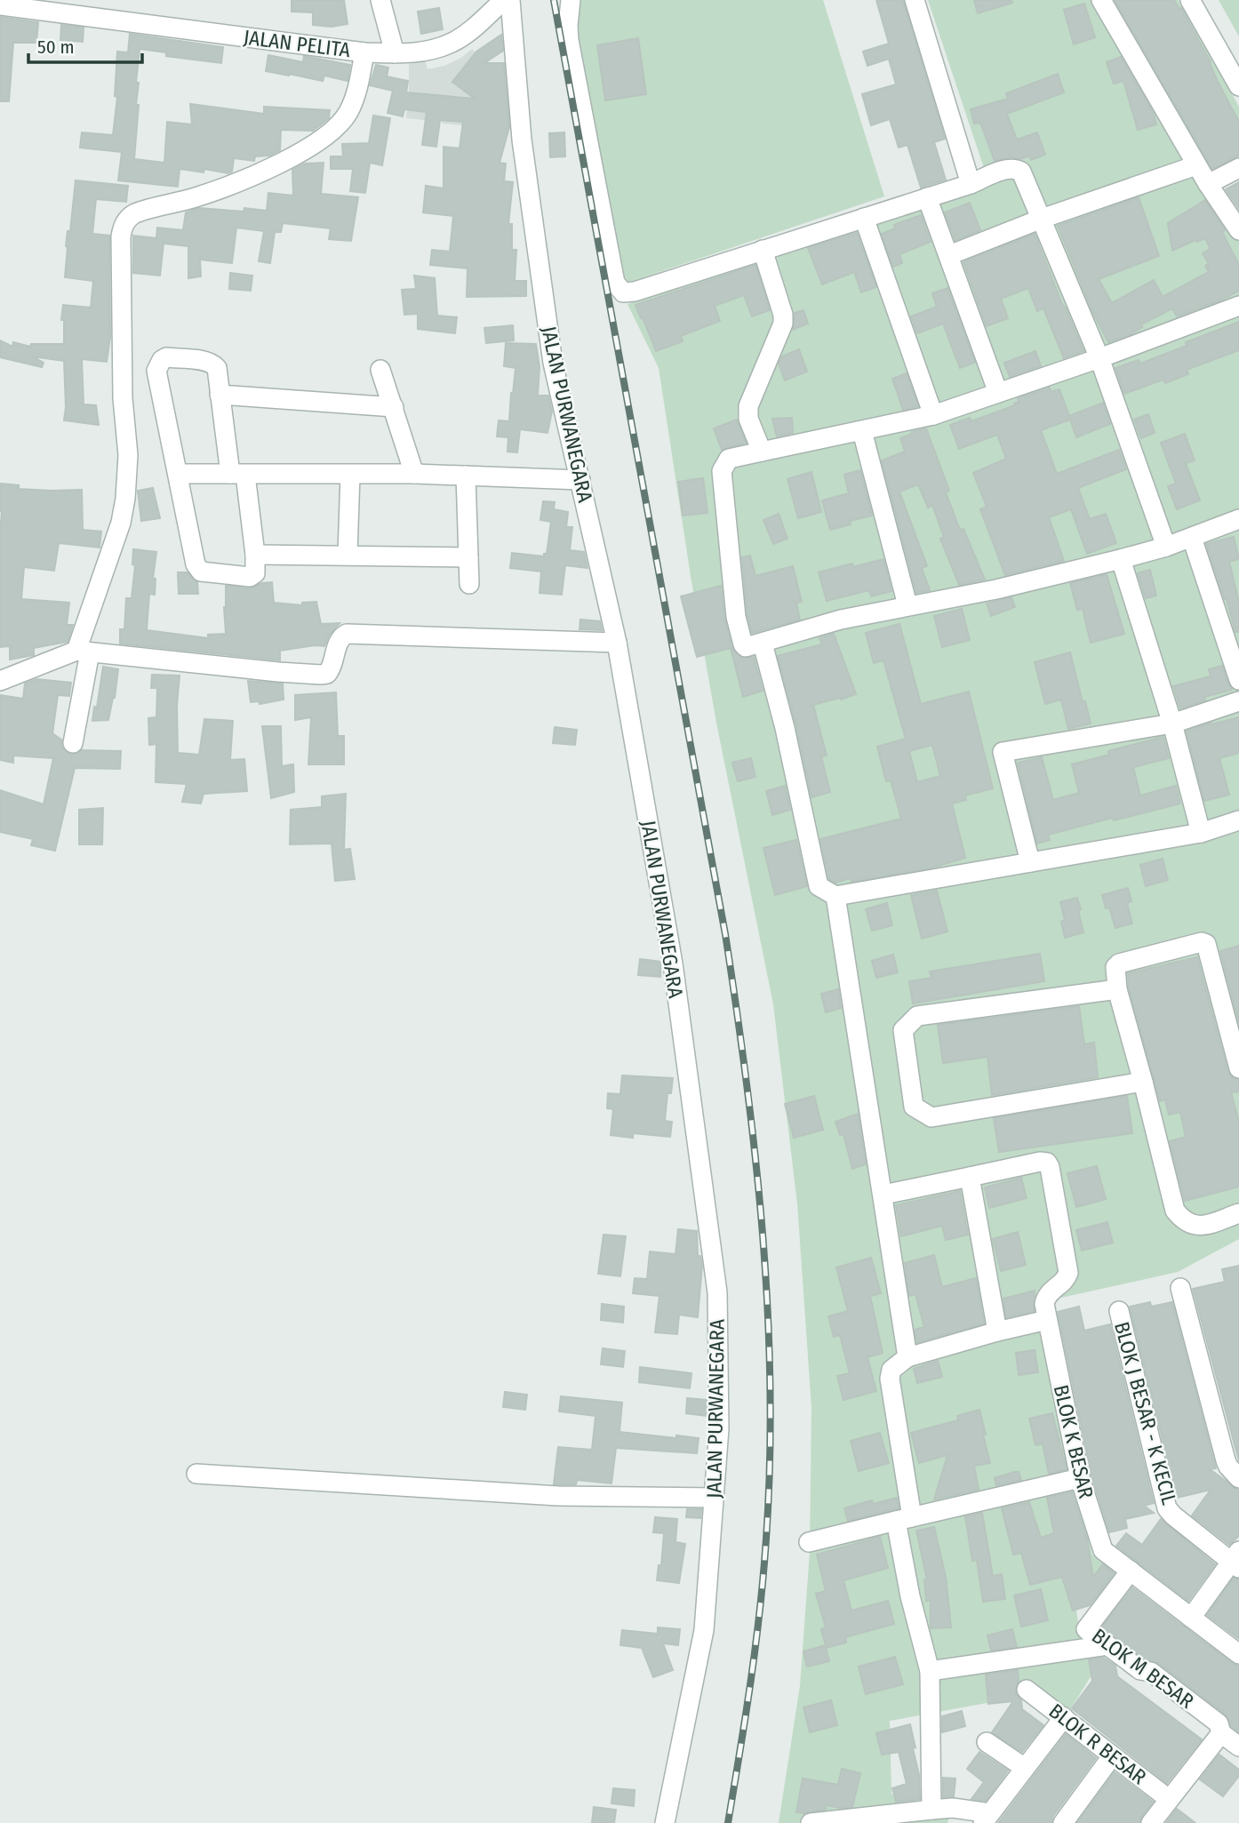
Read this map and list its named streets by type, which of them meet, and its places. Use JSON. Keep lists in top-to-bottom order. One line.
{"streets":{"street":["JALAN PELITA","JALAN PURWANEGARA","BLOK J BESAR - K KECIL","BLOK K BESAR","BLOK M BESAR","BLOK R BESAR"]},"crossings":[["BLOK K BESAR","BLOK M BESAR"]],"scale_bar":"50 m"}
